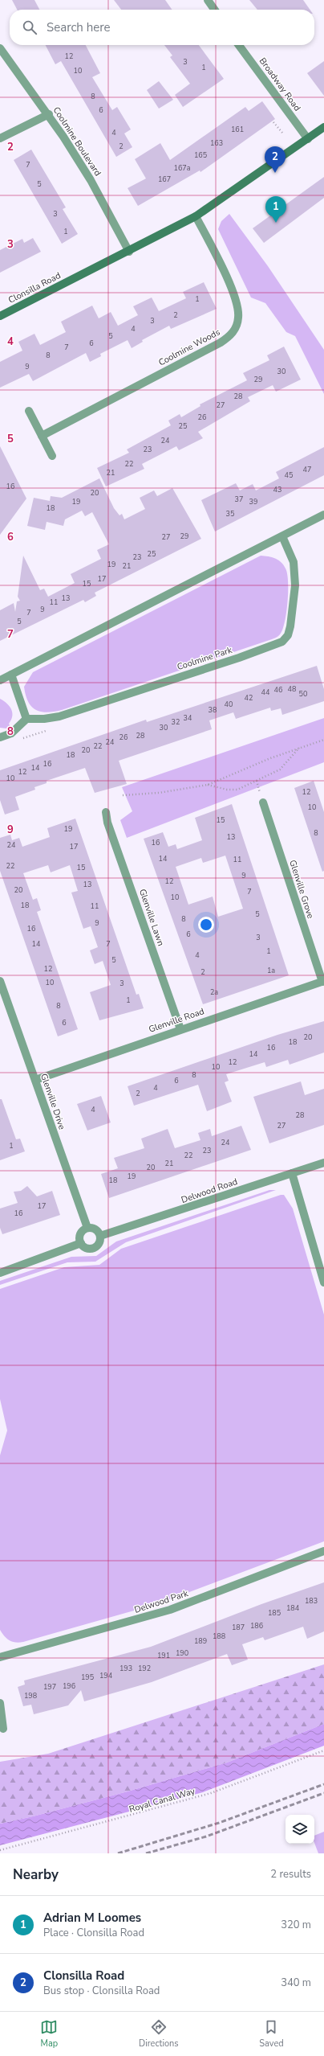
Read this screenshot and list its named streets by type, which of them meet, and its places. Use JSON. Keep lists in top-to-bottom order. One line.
{"streets":{"street":["Broadway Road","Coolmine Boulevard","Clonsilla Road","Coolmine Woods","Coolmine Park","Glenville Grove","Glenville Lawn","Glenville Road","Glenville Drive","Delwood Road","Delwood Park"],"path":["Royal Canal Way"]},"crossings":[["Broadway Road","Clonsilla Road"],["Coolmine Boulevard","Clonsilla Road"],["Clonsilla Road","Coolmine Woods"],["Glenville Grove","Glenville Road"],["Glenville Lawn","Glenville Road"],["Glenville Road","Glenville Drive"],["Glenville Drive","Delwood Road"]],"house_numbers":["12","3","1","10","8","6","161","4","163","2","165","7","167a","167","5","3","1","1","2","3","4","5","6","7","8","9","30","29","28","27","26","25","24","23","22","47","21","45","16","43","20","37","19","39","18","35","29","27","25","23","19","21","17","15","13","11","9","7","5","48","46","44","50","42","40","38","34","32","30","28","26","24","22","20","18","16","14","12","10","12","10","15","19","8","13","16","24","17","14","11","22","15","9","12","13","20","7","10","18","11","5","8","9","16","6","3","14","7","1","4","5","12","1a","2","10","3","2a","1","8","6","20","18","16","14","12","10","8","6","4","2","4","28","27","24","1","23","22","21","20","19","18","17","16","183","184","185","186","187","188","189","190","191","193","192","194","195","196","197","198"],"page":{"search":"Search here","pins":["2","1"],"heading":["Nearby","2 results"],"list":[{"mark":"1","name":"Adrian M Loomes","note":"Place · Clonsilla Road","value":"320 m"},{"mark":"2","name":"Clonsilla Road","note":"Bus stop · Clonsilla Road","value":"340 m"}],"nav":["Map","Directions","Saved"]},"grid":{"rows":["2","3","4","5","6","7","8","9"]}}
